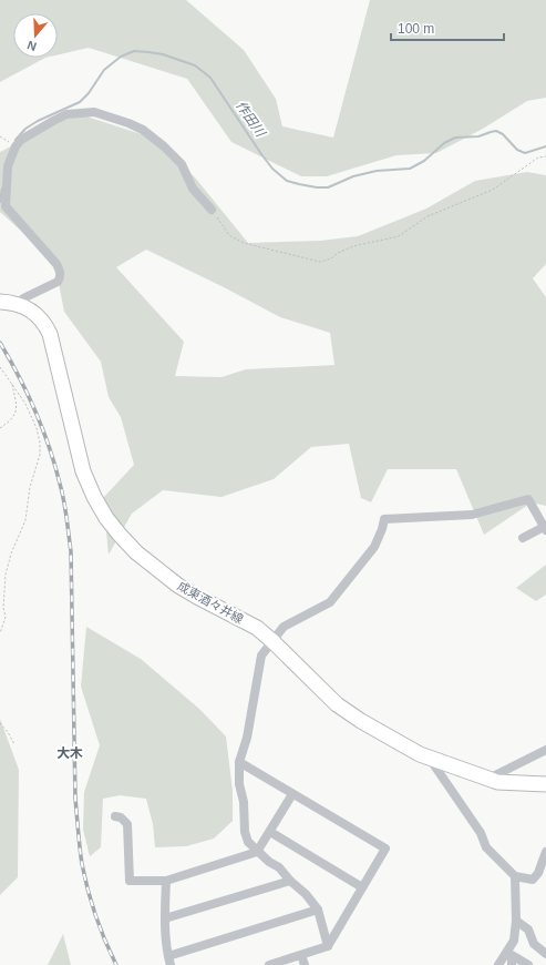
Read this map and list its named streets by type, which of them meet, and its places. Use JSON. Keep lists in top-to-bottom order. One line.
{"streets":{"main road":["成東酒々井線"]},"districts":["大木"],"water":["作田川"],"scale_bar":"100 m","north":"bottom"}
